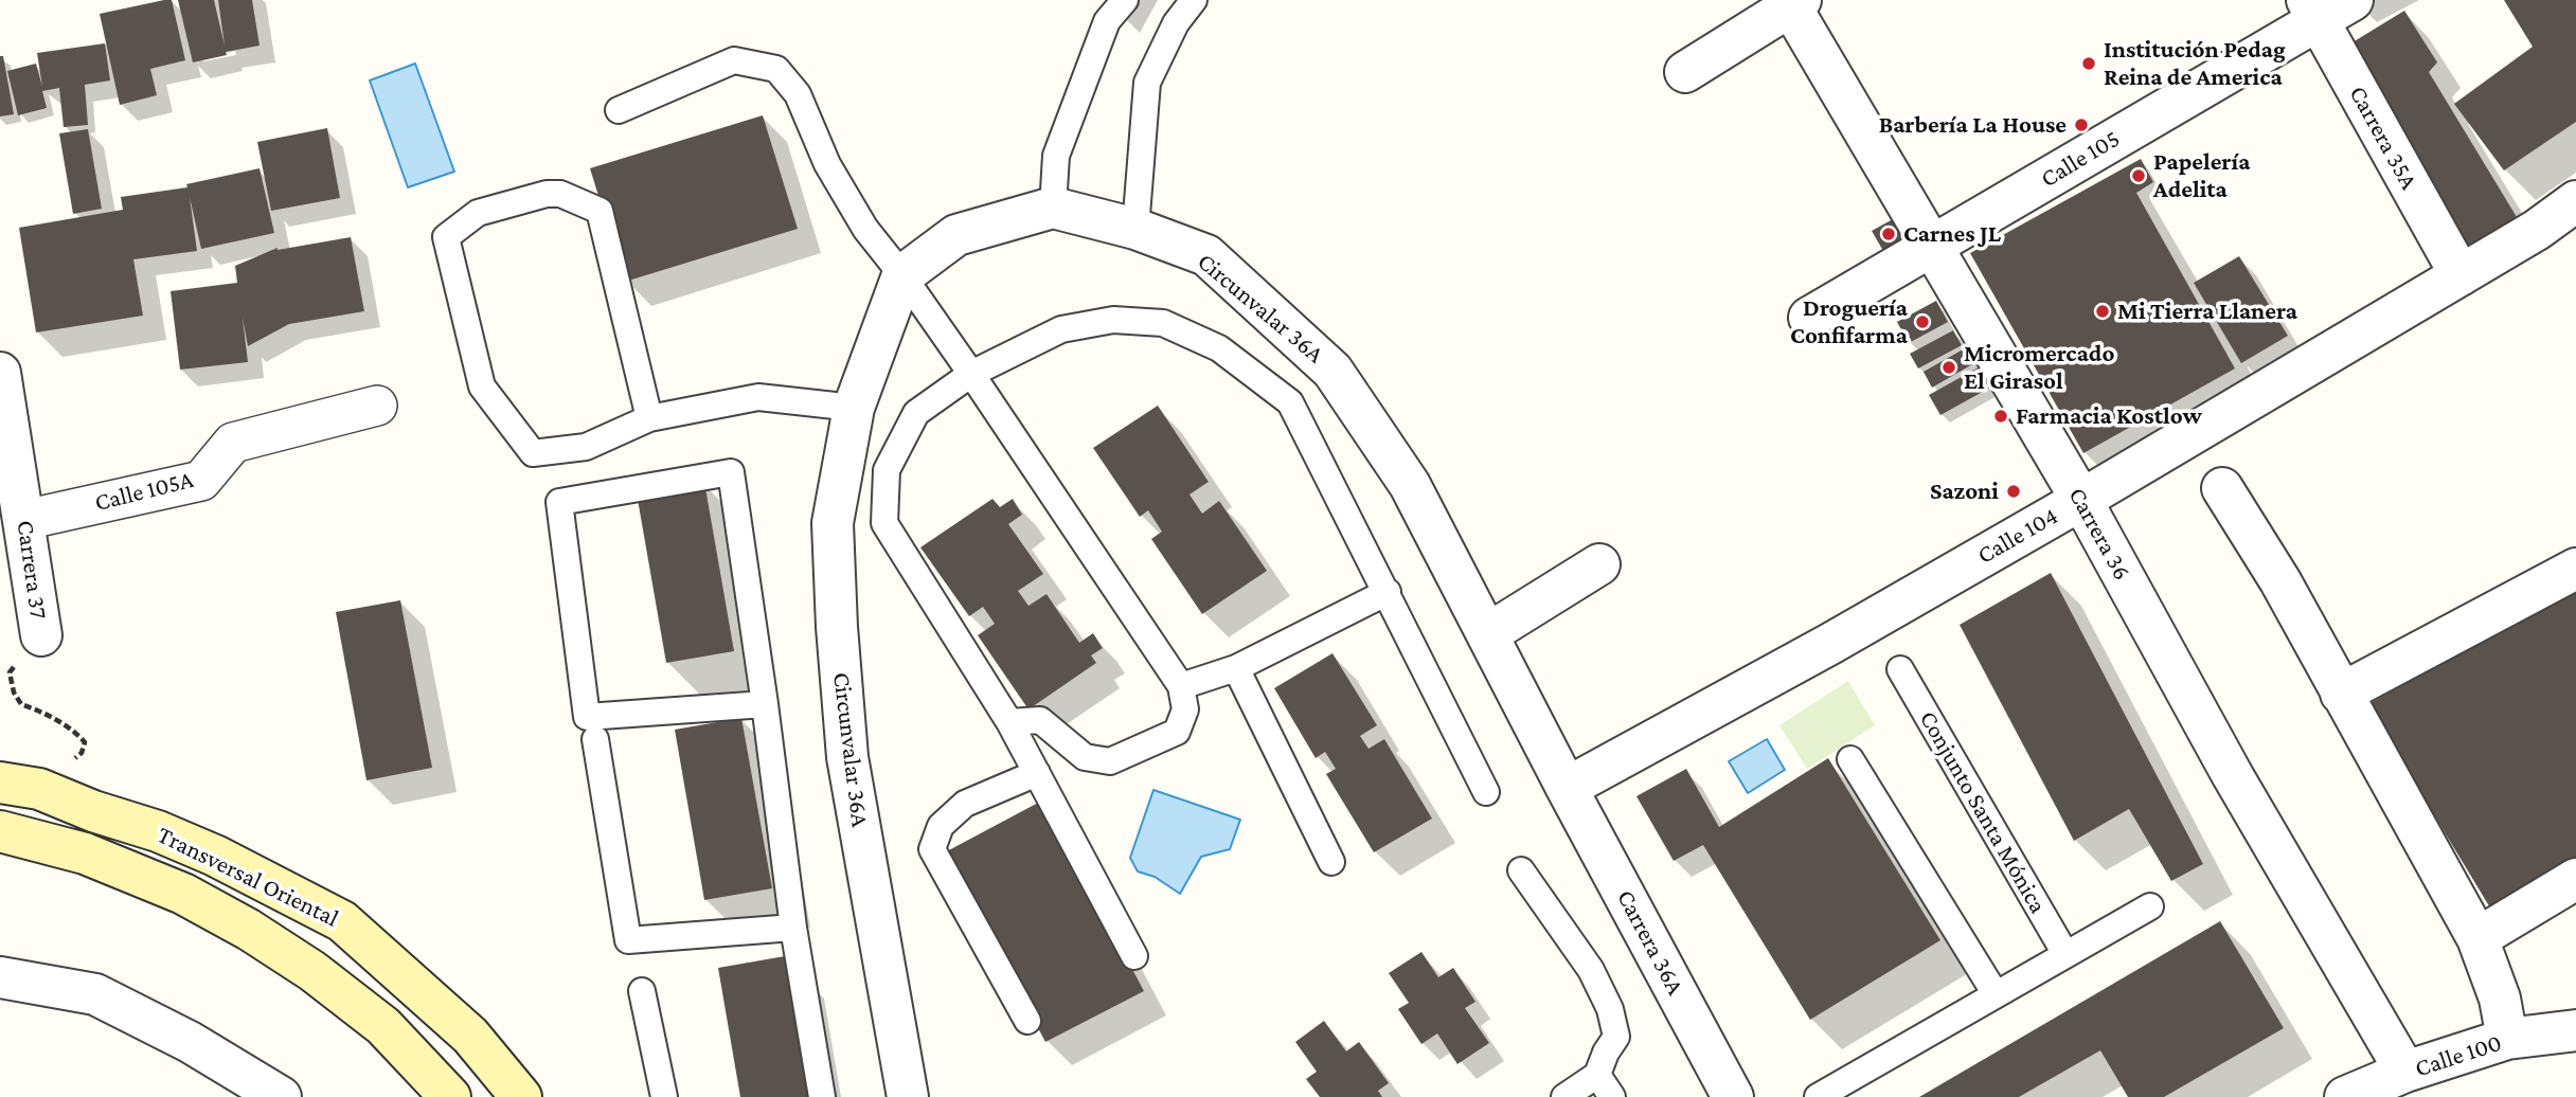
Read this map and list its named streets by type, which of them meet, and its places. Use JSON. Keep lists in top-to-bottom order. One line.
{"streets":{"main road":["Transversal Oriental"],"street":["Carrera 35A","Calle 105","Circunvalar 36A","Calle 105A","Carrera 36","Calle 104","Carrera 37","Carrera 36A","Calle 100"],"lane":["Conjunto Santa Mónica"]},"crossings":[["Carrera 35A","Calle 105"],["Carrera 35A","Calle 104"],["Calle 105","Carrera 36"],["Circunvalar 36A","Calle 104"],["Circunvalar 36A","Carrera 36A"],["Calle 105A","Carrera 37"],["Carrera 36","Calle 104"],["Carrera 36","Calle 100"],["Calle 104","Carrera 36A"]],"places":["Institución Pedag Reina de America","Barbería La House","Papelería Adelita","Carnes JL","Mi Tierra Llanera","Droguería Confifarma","Micromercado El Girasol","Farmacia Kostlow","Sazoni"]}
